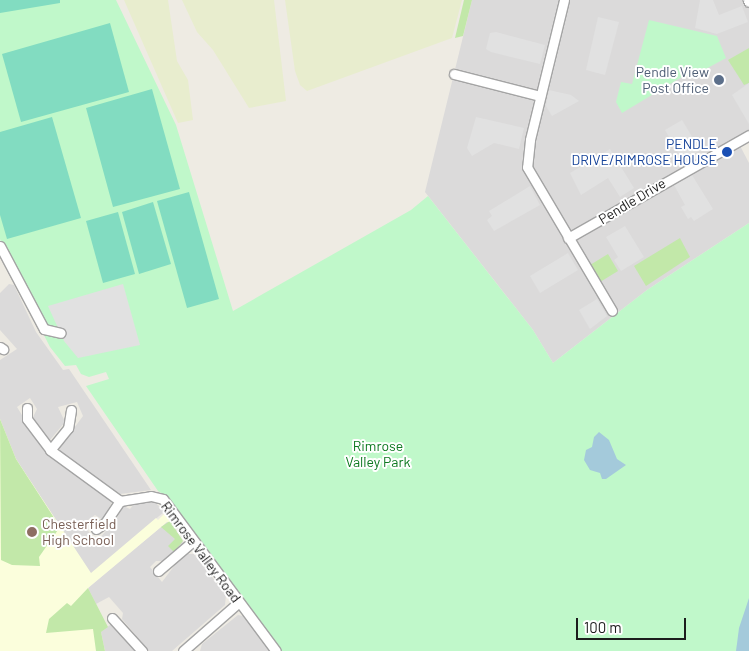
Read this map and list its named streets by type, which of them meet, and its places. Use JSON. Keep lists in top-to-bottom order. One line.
{"streets":{"street":["Pendle Drive","Rimrose Valley Road"]},"parks":["Rimrose Valley Park"],"places":["Pendle View Post Office","PENDLE DRIVE/RIMROSE HOUSE","Chesterfield High School"],"scale_bar":"100 m"}
